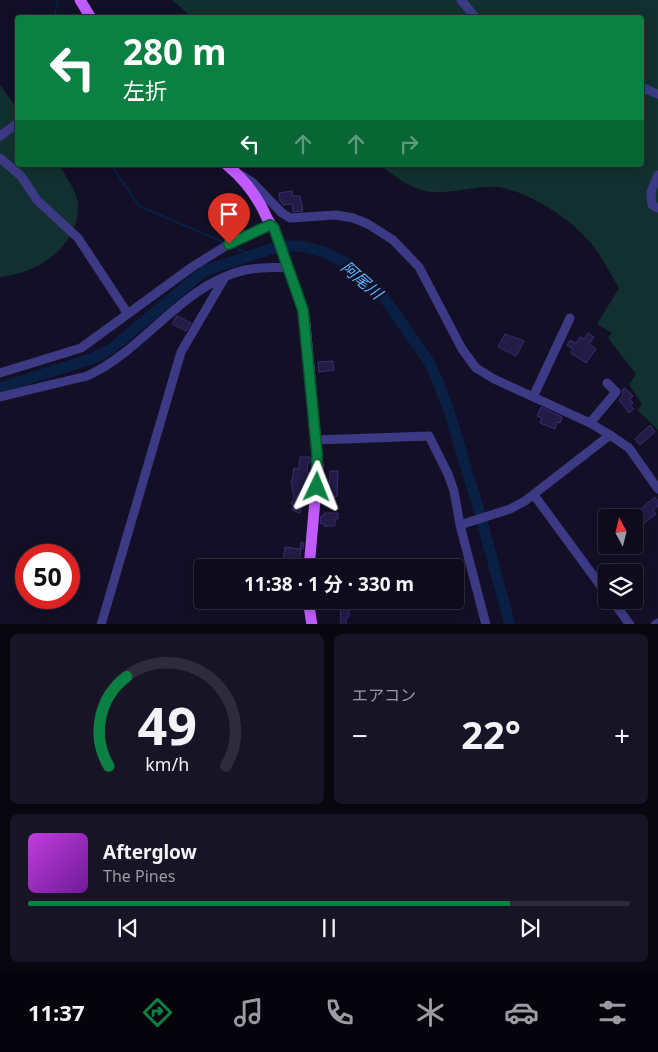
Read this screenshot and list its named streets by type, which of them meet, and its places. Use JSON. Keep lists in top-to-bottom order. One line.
{"water":["阿尾川"],"north":"top","page":{"turn":["280 m","左折"],"limit":"50","trip":"11:38 · 1 分 · 330 m","tile":"エアコン","heat":["−","22°","+"],"song":["Afterglow","The Pines"],"tabs":"11:37","gauge":["49","km/h"]}}
